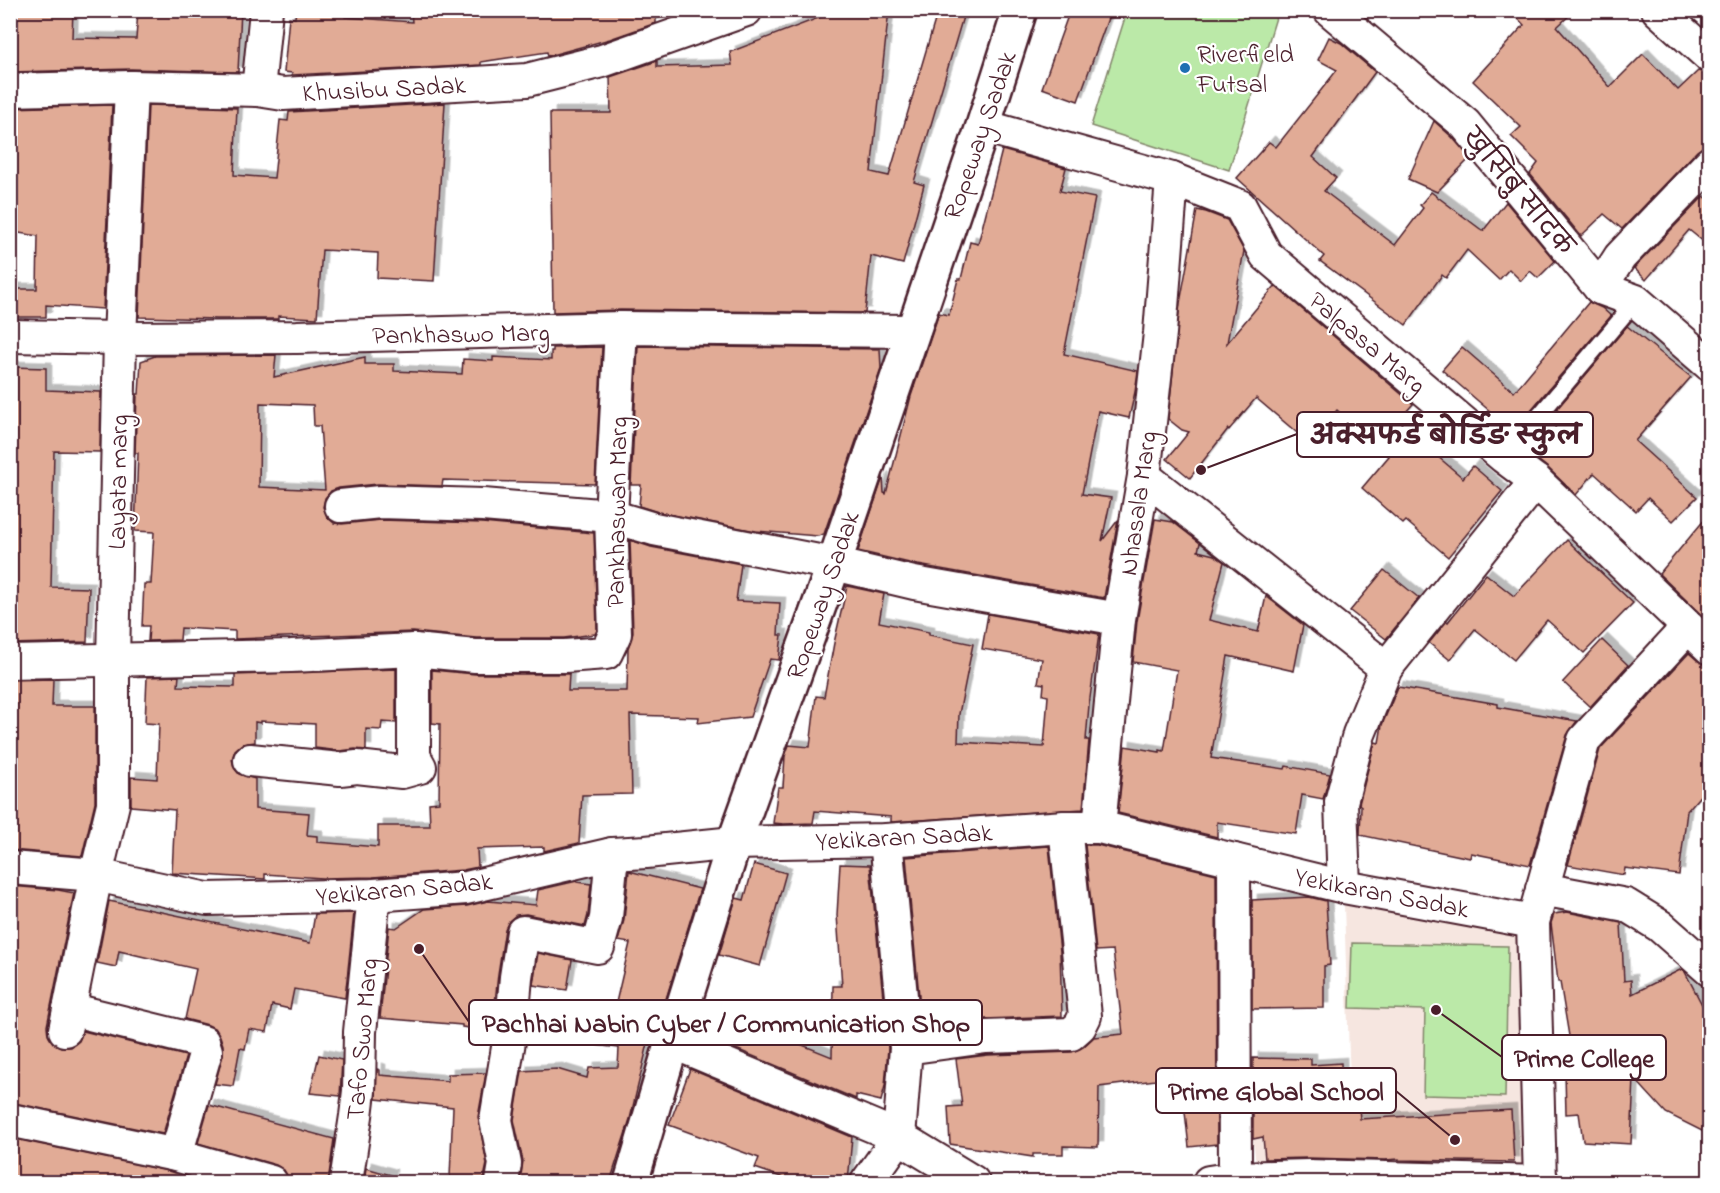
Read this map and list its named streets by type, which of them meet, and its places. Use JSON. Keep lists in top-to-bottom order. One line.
{"streets":{"main road":["Ropeway Sadak"],"street":["Khusibu Sadak","खुसिबु सादक","Pankhaswo Marg","Palpasa Marg","Layata marg","Nhasala Marg","Pankhaswan Marg","Yekikaran Sadak","Tafo Swo Marg"]},"crossings":[["Khusibu Sadak","Layata marg"],["Ropeway Sadak","Pankhaswo Marg"],["Ropeway Sadak","Palpasa Marg"],["Ropeway Sadak","Yekikaran Sadak"],["Pankhaswo Marg","Layata marg"],["Pankhaswo Marg","Pankhaswan Marg"],["Palpasa Marg","Nhasala Marg"],["Layata marg","Yekikaran Sadak"],["Nhasala Marg","Yekikaran Sadak"],["Yekikaran Sadak","Tafo Swo Marg"]],"places":["Riverfield Futsal","अक्सफर्ड बोर्डिङ स्कुल","Pachhai Nabin Cyber / Communication Shop","Prime College","Prime Global School"]}
